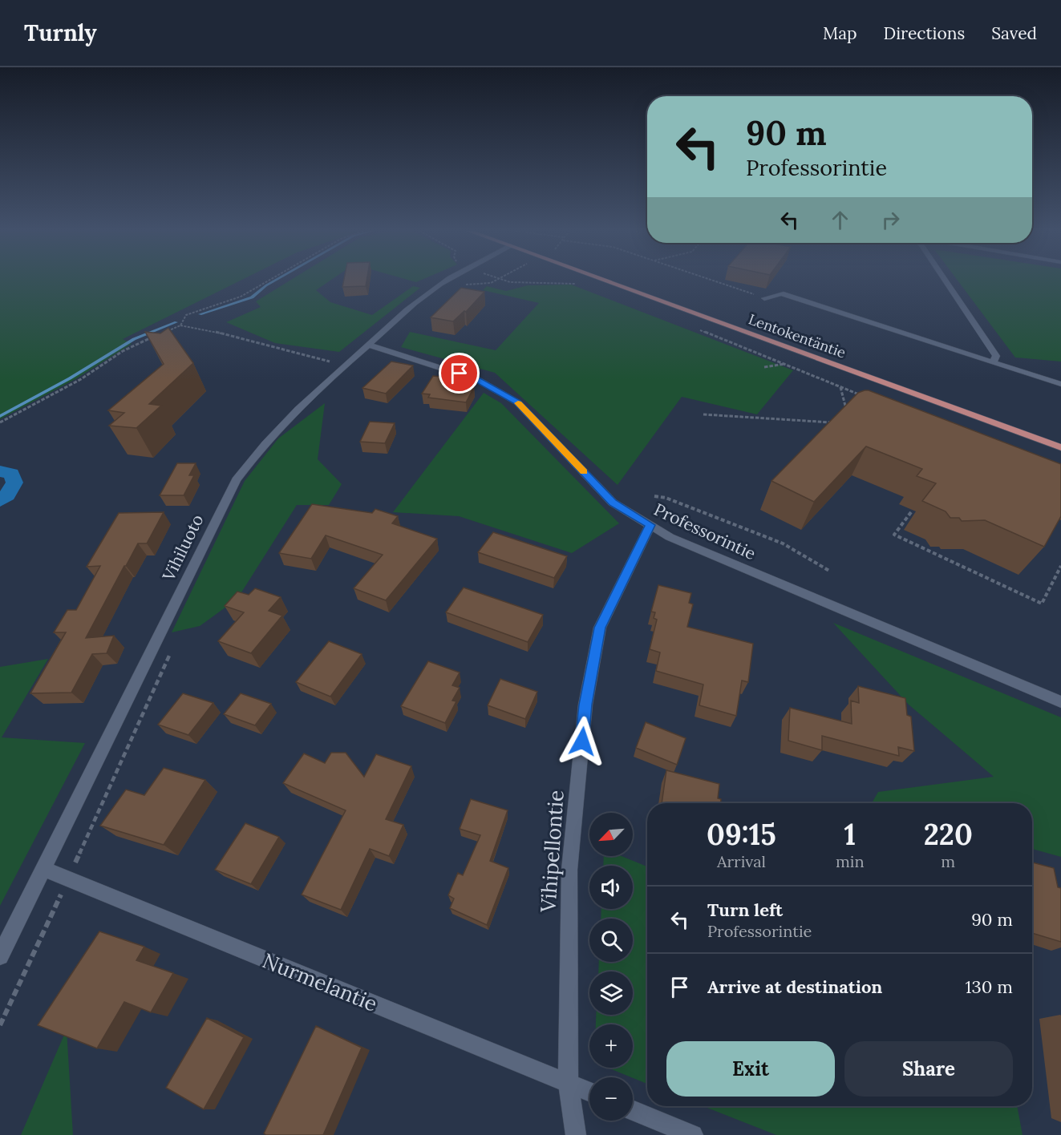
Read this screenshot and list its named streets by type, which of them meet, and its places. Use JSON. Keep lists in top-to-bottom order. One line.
{"streets":{"main road":["Lentokentäntie"],"street":["Professorintie","Vihiluoto","Vihipellontie","Nurmelantie"]},"crossings":[["Professorintie","Vihiluoto"],["Professorintie","Vihipellontie"],["Vihiluoto","Nurmelantie"],["Vihipellontie","Nurmelantie"]],"north":"bottom left","page":{"header":"Turnly","nav":["Map","Directions","Saved"],"turn":["90 m","Professorintie"],"eta":["09:15","Arrival","1","min","220","m"],"map_buttons":["+","−"],"list":[{"name":"Turn left","note":"Professorintie","value":"90 m"},{"name":"Arrive at destination","value":"130 m"}],"buttons":["Exit","Share"]}}
